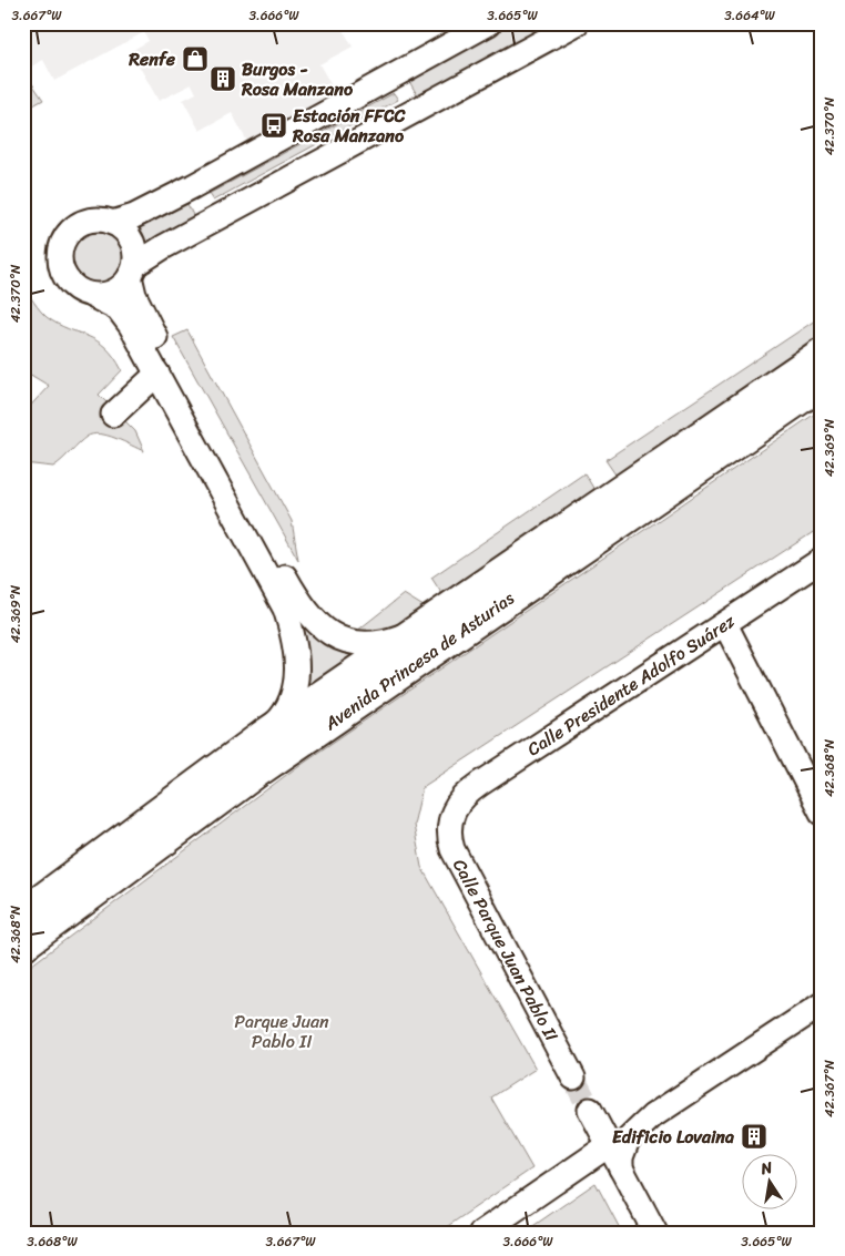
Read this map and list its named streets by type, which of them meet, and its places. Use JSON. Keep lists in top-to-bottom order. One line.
{"streets":{"main road":["Avenida Princesa de Asturias"],"street":["Calle Presidente Adolfo Suárez","Calle Parque Juan Pablo II"]},"crossings":[["Calle Presidente Adolfo Suárez","Calle Parque Juan Pablo II"]],"parks":["Parque Juan Pablo II"],"places":{"shop":["Renfe"],"building":["Burgos - Rosa Manzano","Edificio Lovaina"],"bus stop":["Estación FFCC Rosa Manzano"]},"north":"top","coordinates":["3.667°W","3.666°W","3.665°W","3.664°W","42.370°N","42.369°N","42.368°N","42.367°N","3.668°W"]}
